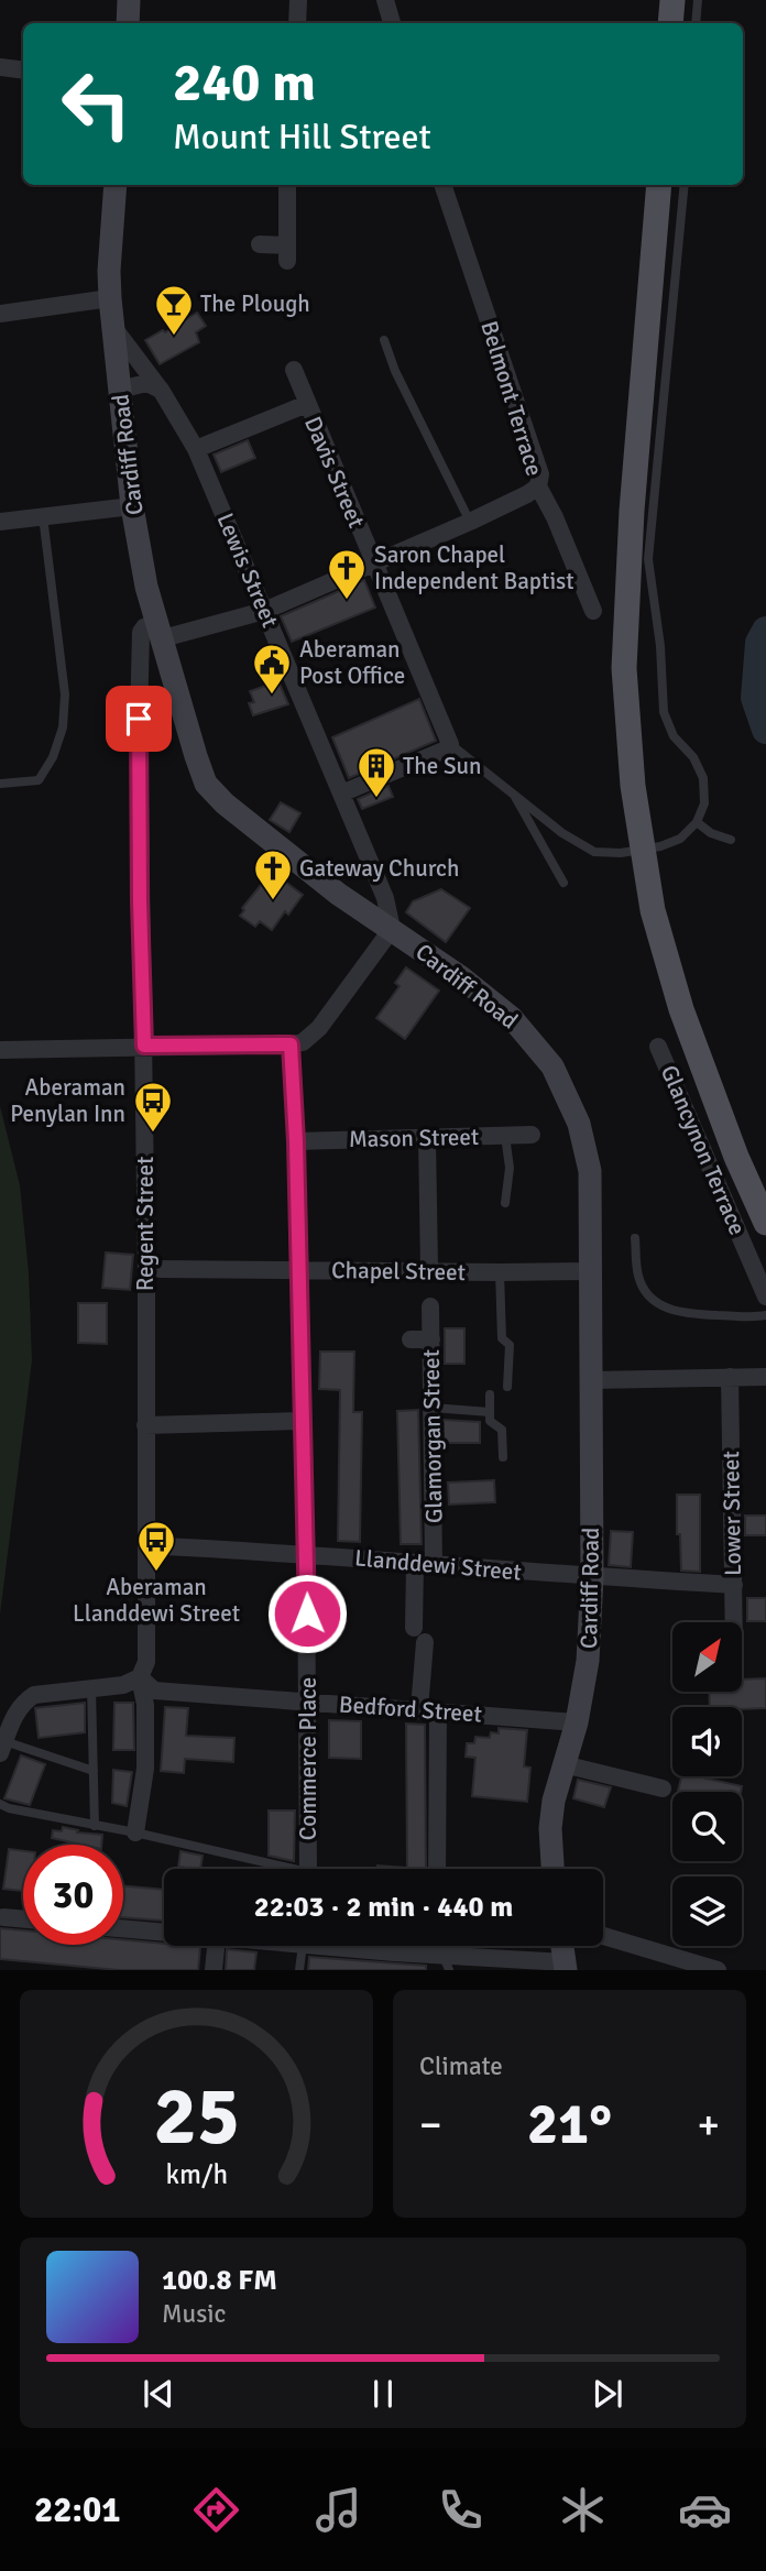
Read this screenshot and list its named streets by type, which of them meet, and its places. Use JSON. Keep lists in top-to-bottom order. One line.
{"streets":{"main road":["Cardiff Road"],"street":["Belmont Terrace","Davis Street","Lewis Street","Mason Street","Glancynon Terrace","Regent Street","Chapel Street","Glamorgan Street","Lower Street","Llanddewi Street","Bedford Street","Commerce Place"]},"crossings":[["Cardiff Road","Lewis Street"],["Cardiff Road","Regent Street"],["Cardiff Road","Chapel Street"],["Cardiff Road","Llanddewi Street"],["Cardiff Road","Bedford Street"],["Mason Street","Commerce Place"],["Regent Street","Llanddewi Street"],["Regent Street","Bedford Street"],["Chapel Street","Commerce Place"],["Glamorgan Street","Llanddewi Street"],["Lower Street","Llanddewi Street"],["Llanddewi Street","Commerce Place"],["Bedford Street","Commerce Place"]],"places":{"bar":["The Plough"],"church":["Saron Chapel Independent Baptist","Gateway Church"],"public building":["Aberaman Post Office"],"building":["The Sun"],"bus stop":["Aberaman Penylan Inn","Aberaman Llanddewi Street"]},"north":"top right","page":{"turn":["240 m","Mount Hill Street"],"limit":"30","trip":"22:03 · 2 min · 440 m","tile":"Climate","heat":["−","21°","+"],"song":["100.8 FM","Music"],"tabs":"22:01","gauge":["25","km/h"]}}
